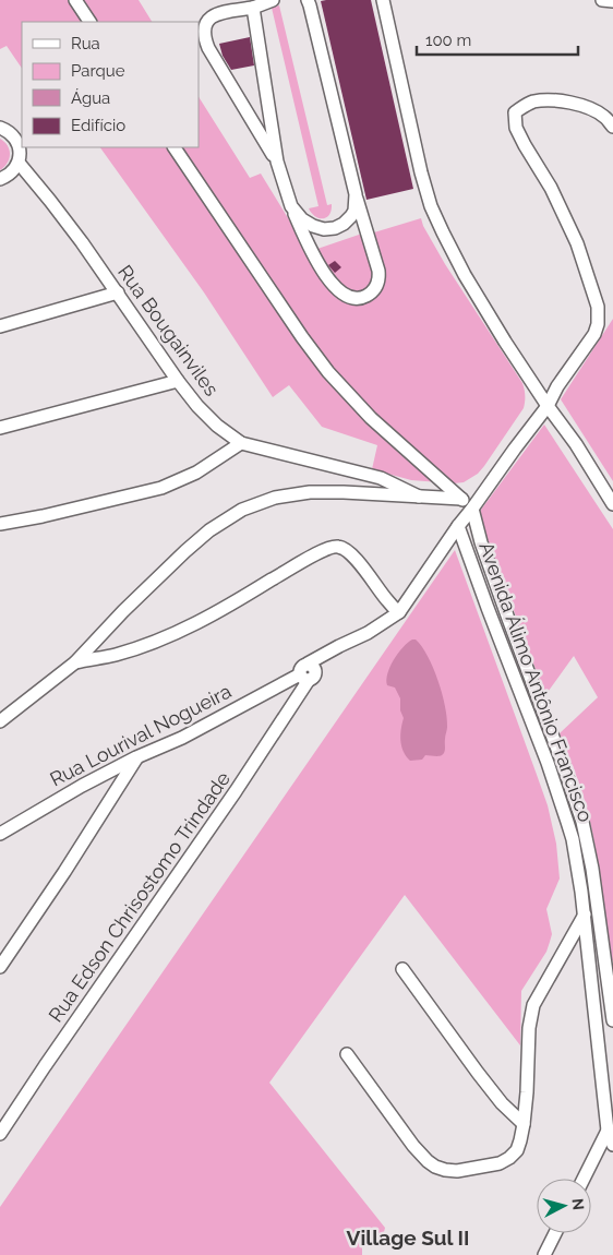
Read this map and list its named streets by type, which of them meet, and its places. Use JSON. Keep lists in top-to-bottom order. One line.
{"streets":{"street":["Rua Bougainviles","Avenida Álimo Antônio Francisco","Rua Lourival Nogueira","Rua Edson Chrisostomo Trindade"]},"crossings":[["Rua Lourival Nogueira","Rua Edson Chrisostomo Trindade"]],"districts":["Village Sul II"],"legend":["Rua","Parque","Água","Edifício"],"scale_bar":"100 m","north":"right"}
